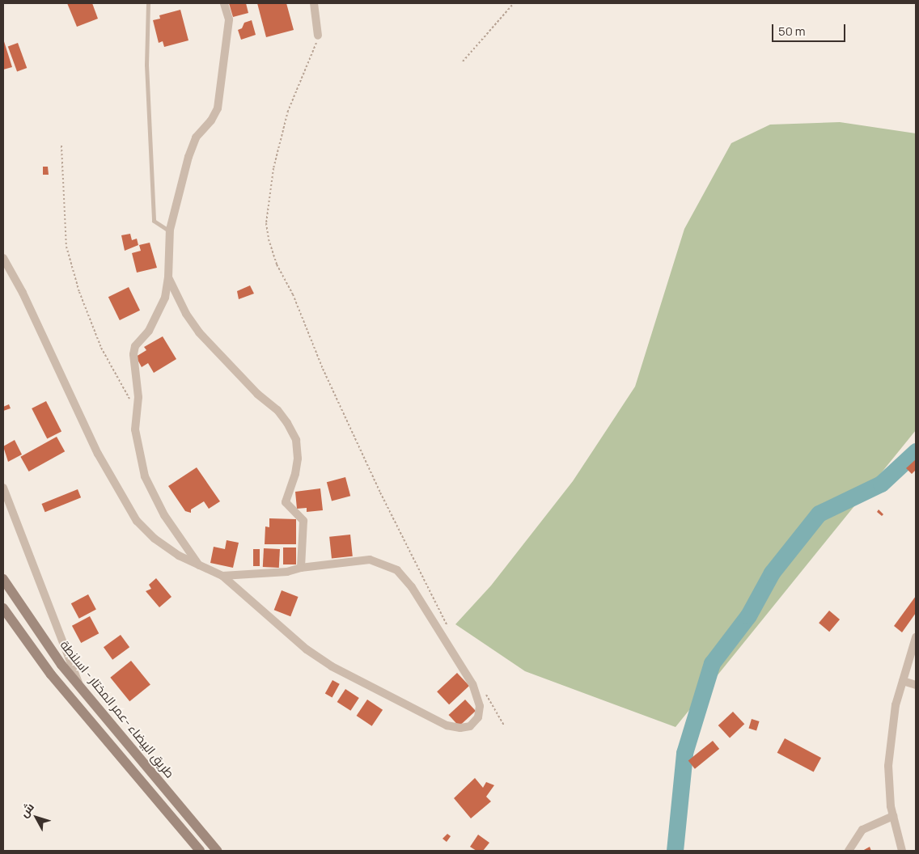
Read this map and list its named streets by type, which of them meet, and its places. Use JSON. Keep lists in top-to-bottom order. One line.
{"streets":{"main road":["طريق البيضاء -عمر المختار - اسلنطة"]},"scale_bar":"50 m","north":"top left"}
